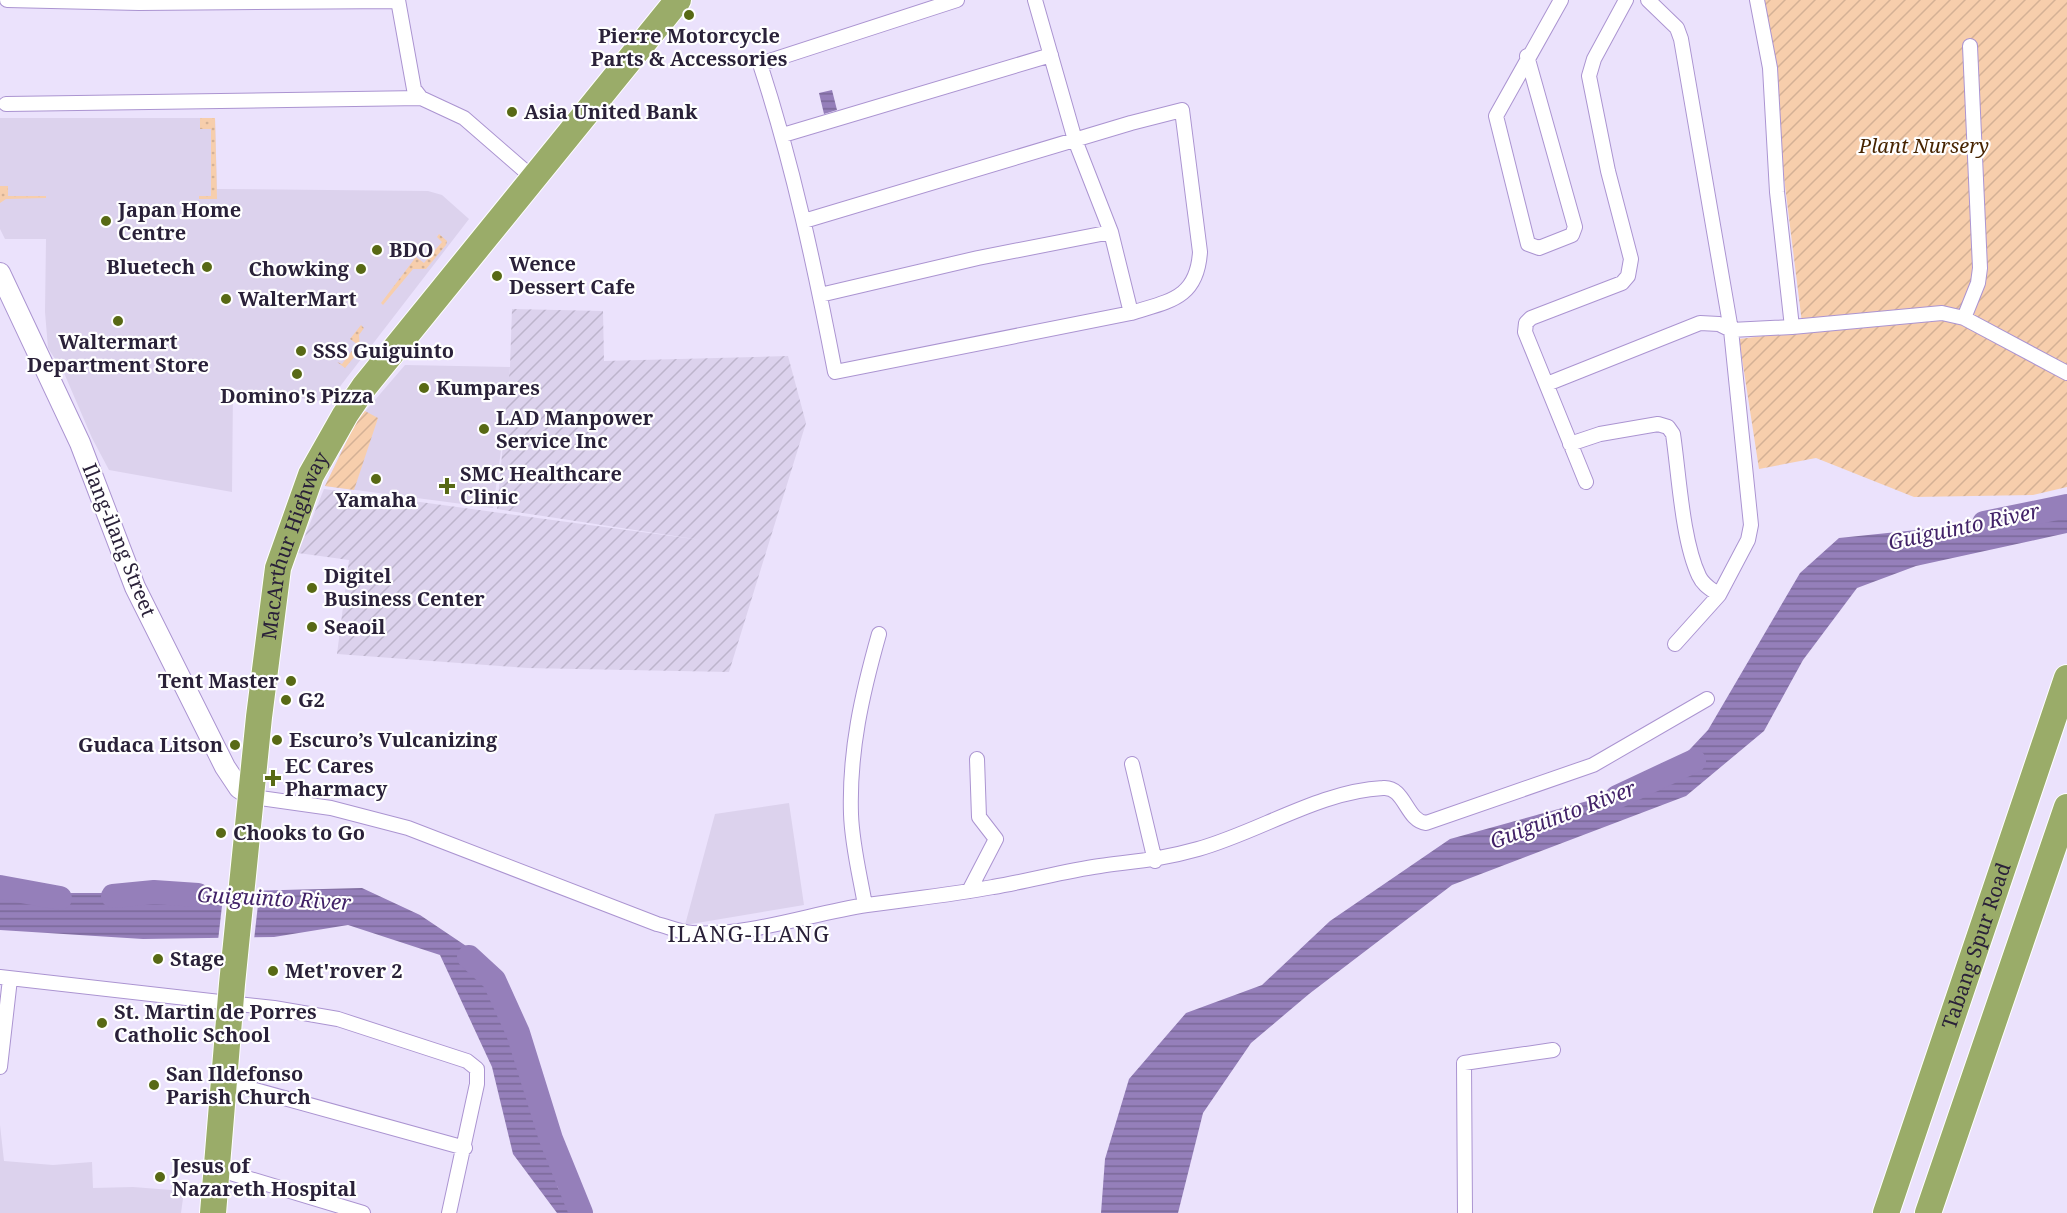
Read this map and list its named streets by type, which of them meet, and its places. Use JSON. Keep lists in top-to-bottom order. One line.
{"streets":{"highway":["MacArthur Highway","Tabang Spur Road"],"street":["Ilang-ilang Street"]},"crossings":[["Ilang-ilang Street","MacArthur Highway"]],"districts":["ILANG-ILANG"],"water":["Guiguinto River"],"parks":["Plant Nursery"],"places":{"other":["Pierre Motorcycle Parts & Accessories","Asia United Bank","Japan Home Centre","BDO","Bluetech","Chowking","Wence Dessert Cafe","WalterMart","Waltermart Department Store","SSS Guiguinto","Domino's Pizza","Kumpares","LAD Manpower Service Inc","Yamaha","Digitel Business Center","Seaoil","Tent Master","G2","Escuro’s Vulcanizing","Gudaca Litson","Chooks to Go","Stage","Met'rover 2","St. Martin de Porres Catholic School","San Ildefonso Parish Church","Jesus of Nazareth Hospital"],"health":["SMC Healthcare Clinic","EC Cares Pharmacy"]}}
